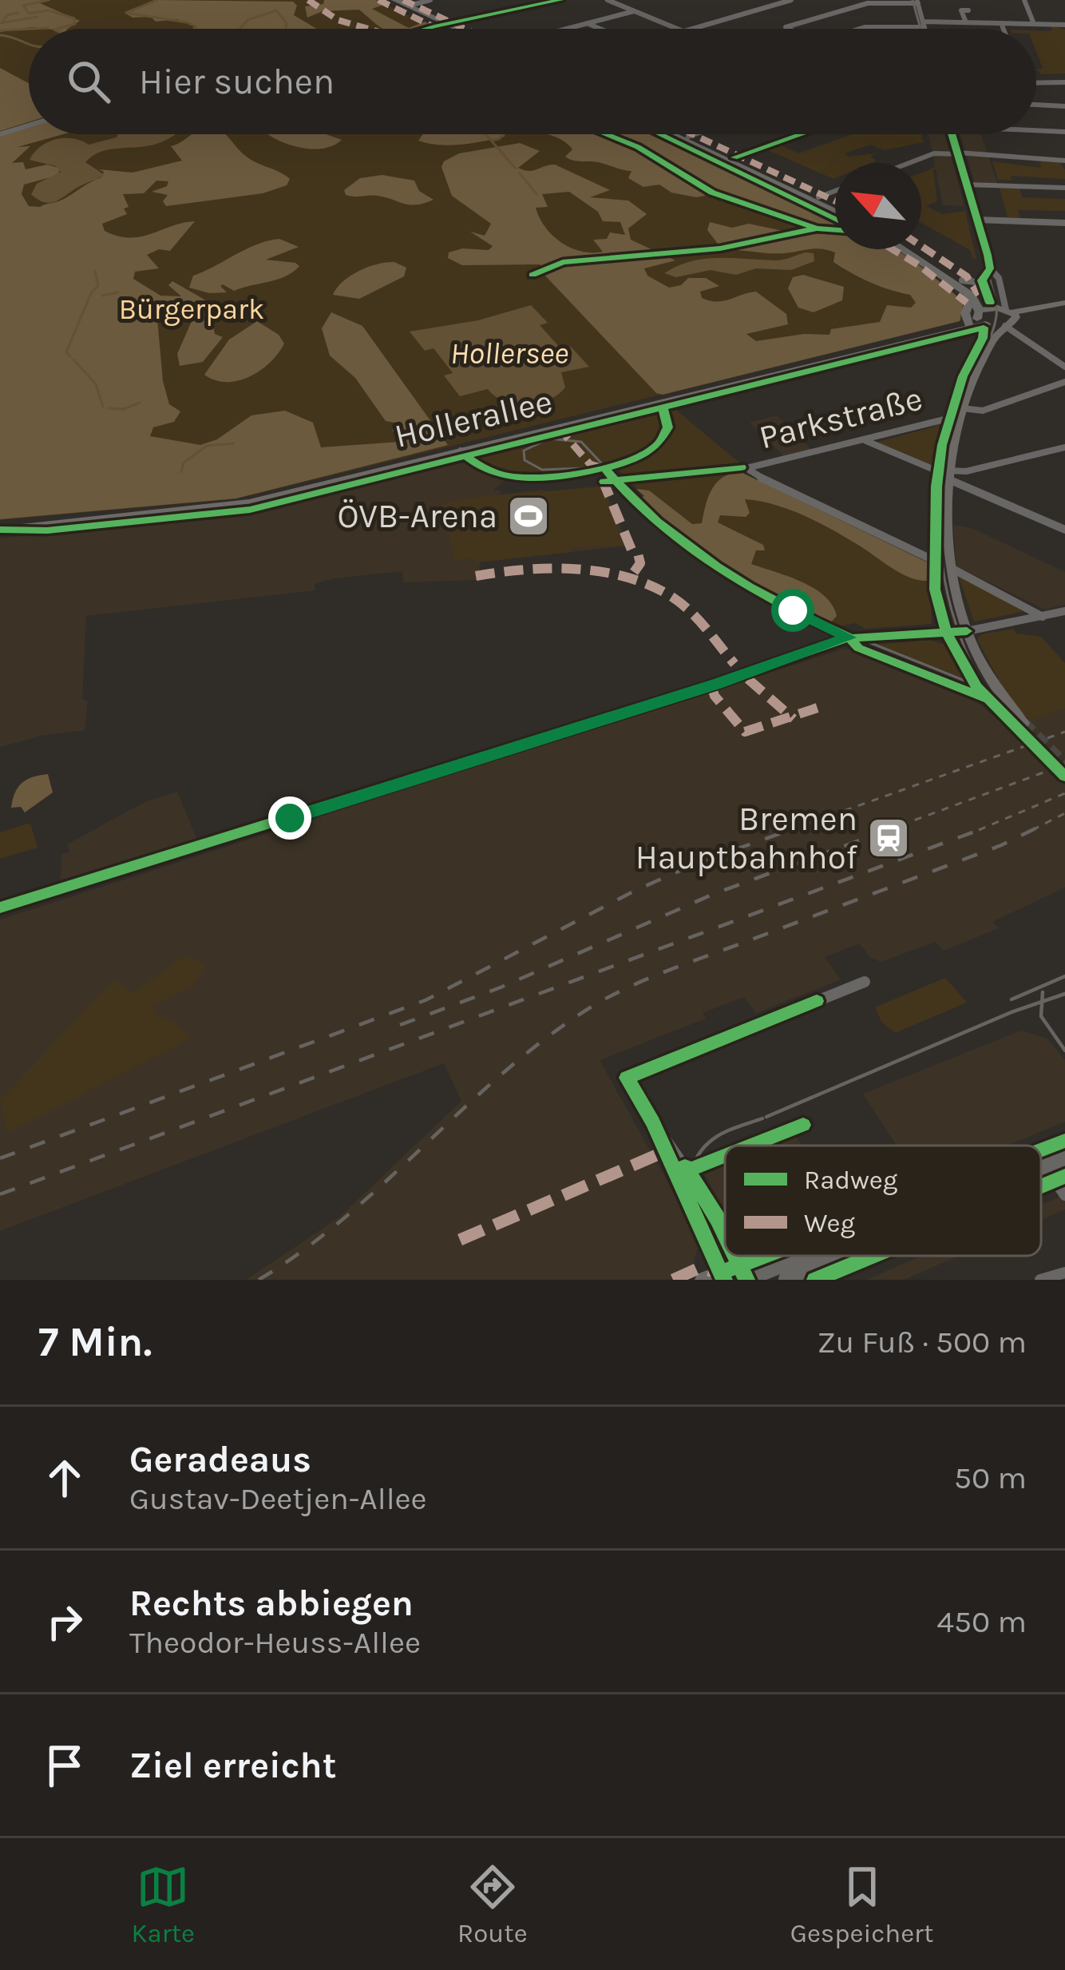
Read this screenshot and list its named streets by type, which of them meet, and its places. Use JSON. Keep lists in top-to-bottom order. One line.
{"streets":{"main road":["Hollerallee"],"street":["Parkstraße"]},"water":["Hollersee"],"parks":["Bürgerpark"],"places":{"sports":["ÖVB-Arena"],"station":["Bremen Hauptbahnhof"]},"legend":["Radweg","Weg"],"north":"top left","page":{"search":"Hier suchen","heading":["7 Min.","Zu Fuß · 500 m"],"list":[["Geradeaus","Gustav-Deetjen-Allee","50 m"],["Rechts abbiegen","Theodor-Heuss-Allee","450 m"],"Ziel erreicht"],"nav":["Karte","Route","Gespeichert"]}}
